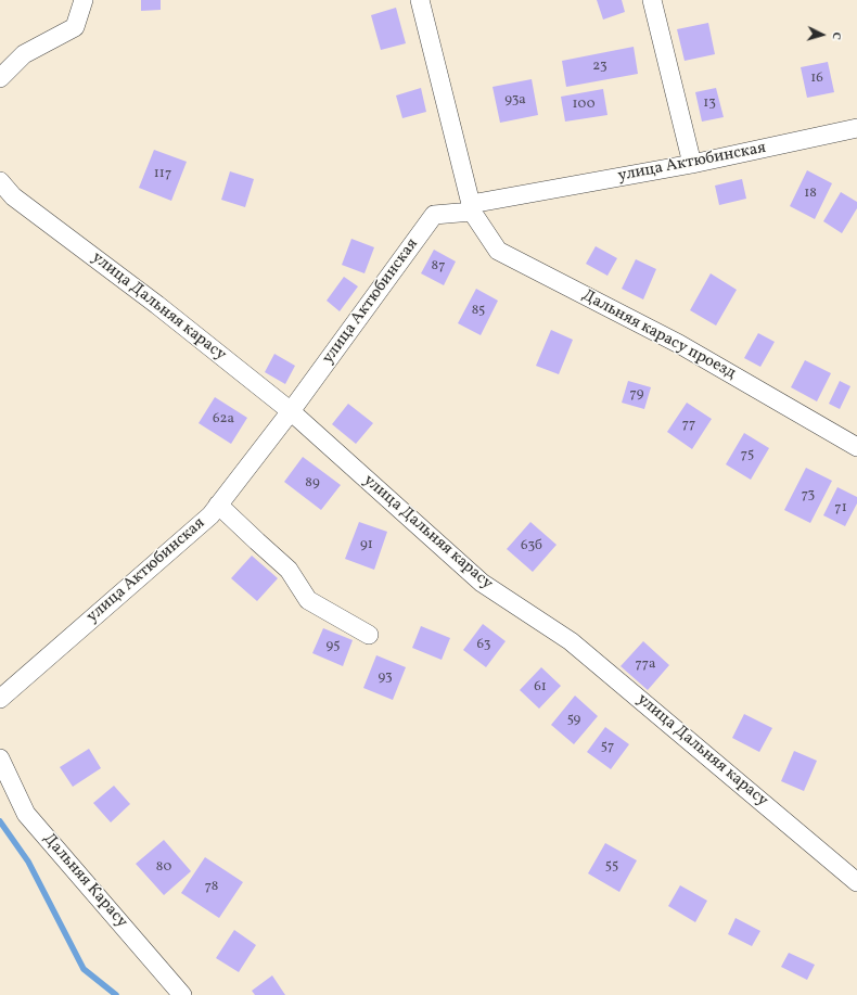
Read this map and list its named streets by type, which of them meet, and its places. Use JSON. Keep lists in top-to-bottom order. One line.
{"streets":{"street":["улица Актюбинская","улица Дальняя карасу","Дальняя карасу проезд","Дальняя Карасу"]},"crossings":[["улица Актюбинская","улица Дальняя карасу"],["улица Актюбинская","Дальняя карасу проезд"]],"house_numbers":["23","16","93а","13","100","117","18","87","85","79","62а","77","75","89","73","71","91","63б","63","95","77а","93","61","59","57","55","80","78"],"north":"right"}
